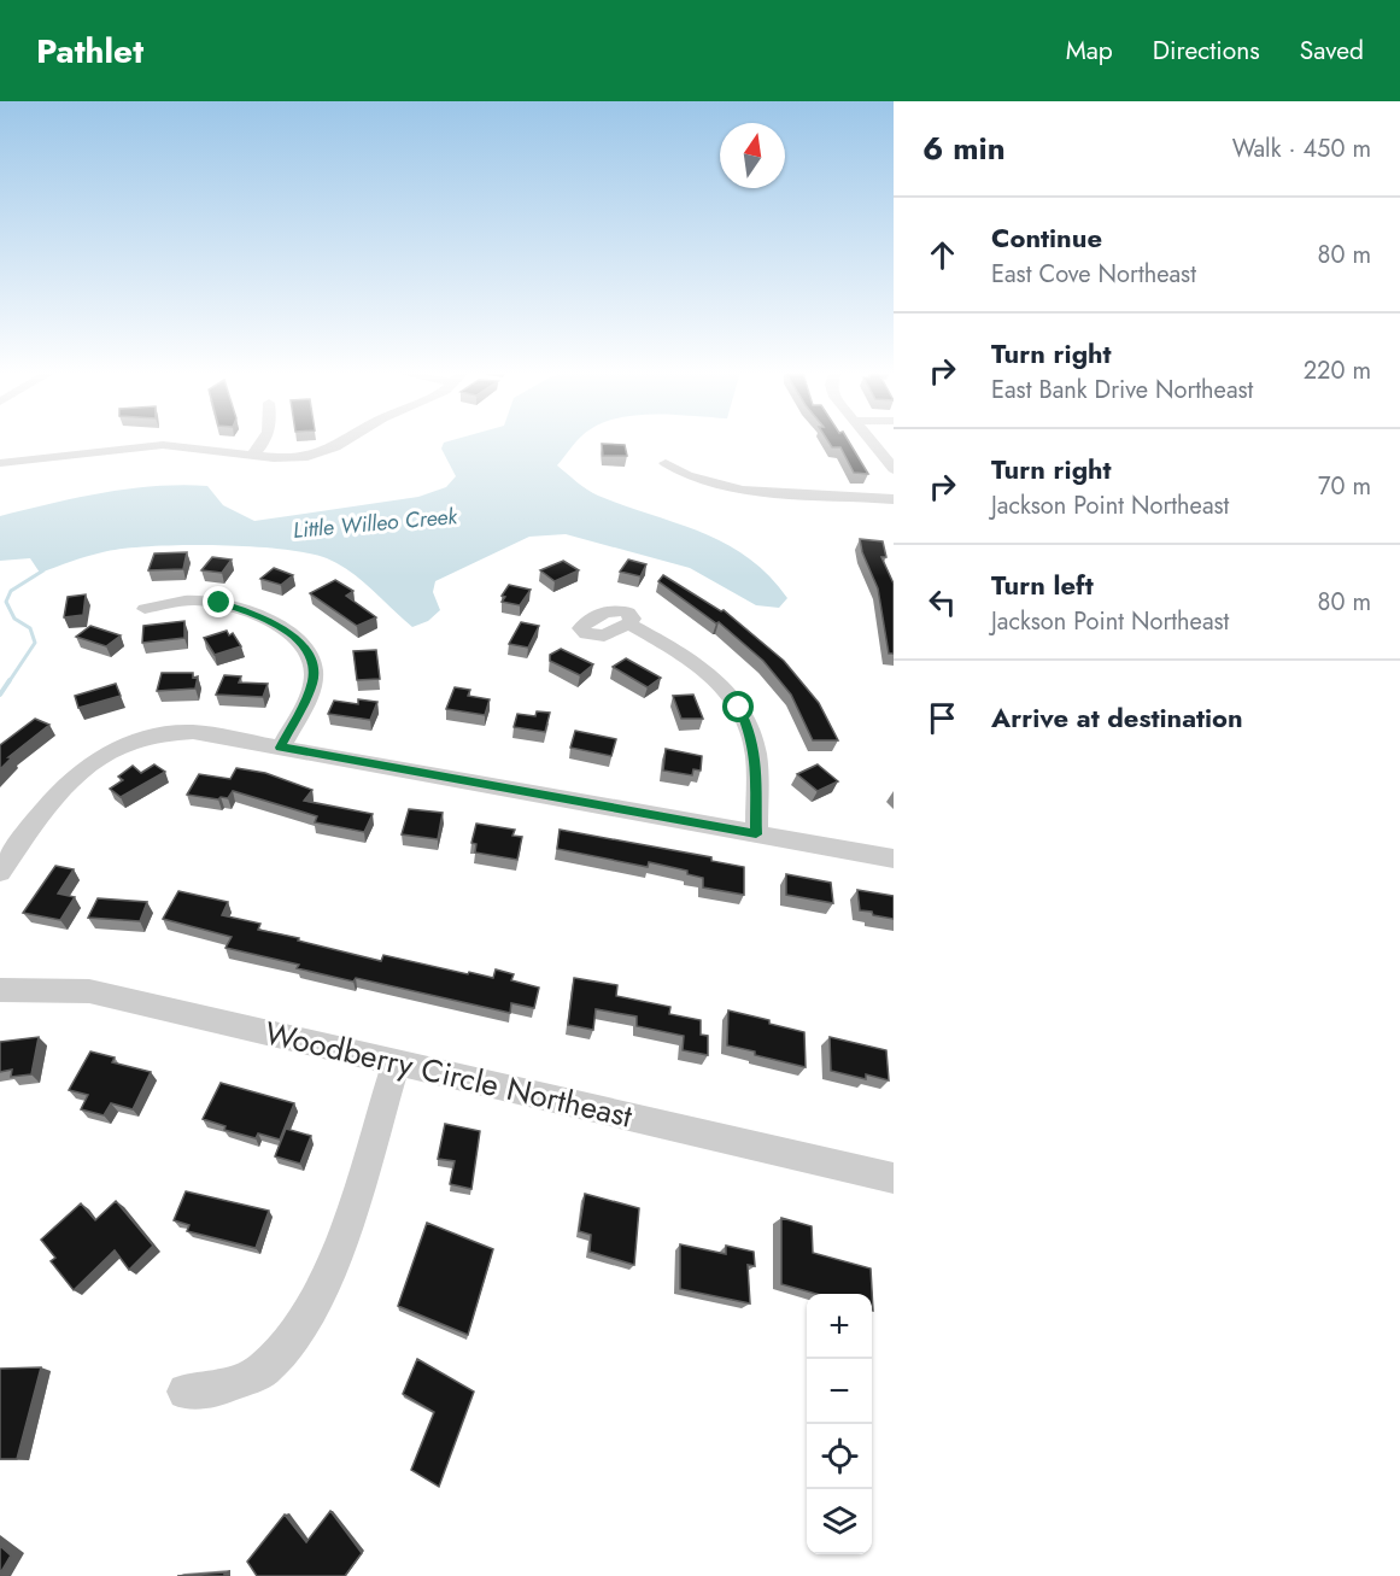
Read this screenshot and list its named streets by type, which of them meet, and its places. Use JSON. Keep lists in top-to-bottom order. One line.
{"streets":{"street":["Woodberry Circle Northeast"]},"water":["Little Willeo Creek"],"north":"top","page":{"header":"Pathlet","nav":["Map","Directions","Saved"],"heading":["6 min","Walk · 450 m"],"list":[["Continue","East Cove Northeast","80 m"],["Turn right","East Bank Drive Northeast","220 m"],["Turn right","Jackson Point Northeast","70 m"],["Turn left","Jackson Point Northeast","80 m"],"Arrive at destination"],"map_buttons":["+","−"]}}
